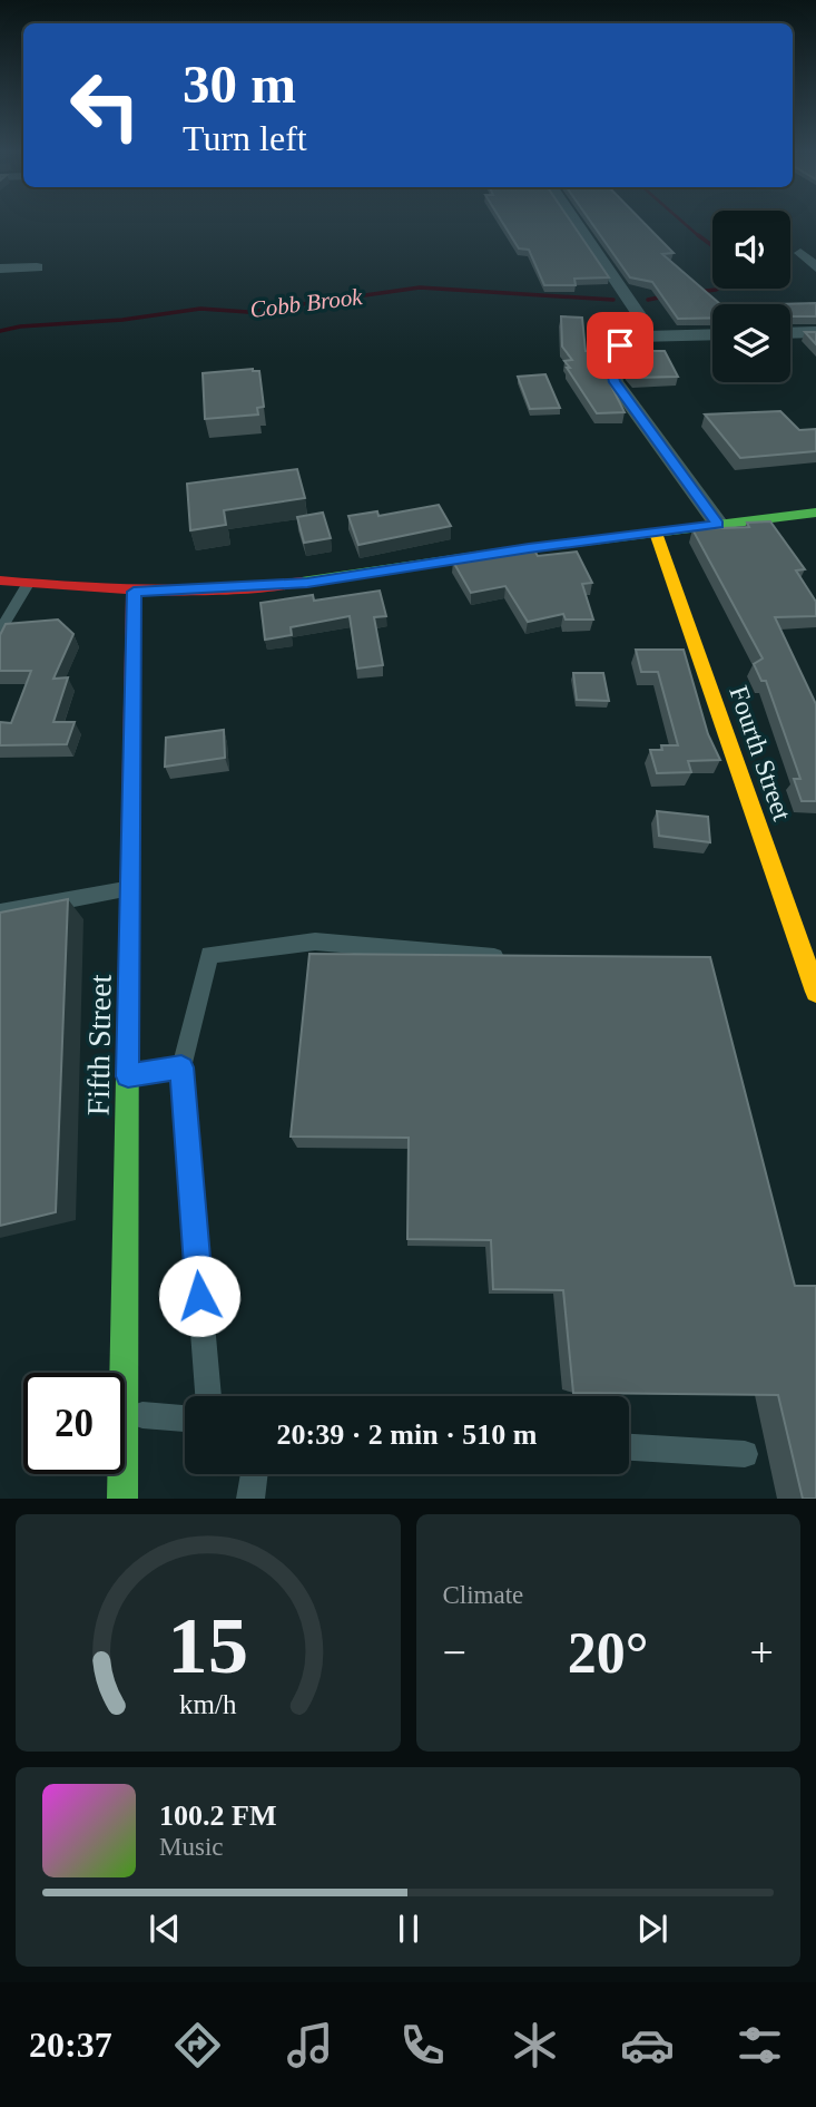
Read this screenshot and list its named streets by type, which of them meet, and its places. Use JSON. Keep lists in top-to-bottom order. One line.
{"streets":{"street":["Fourth Street","Fifth Street"]},"water":["Cobb Brook"],"page":{"turn":["30 m","Turn left"],"limit":"20","trip":"20:39 · 2 min · 510 m","tile":"Climate","heat":["−","20°","+"],"song":["100.2 FM","Music"],"tabs":"20:37","gauge":["15","km/h"]}}
